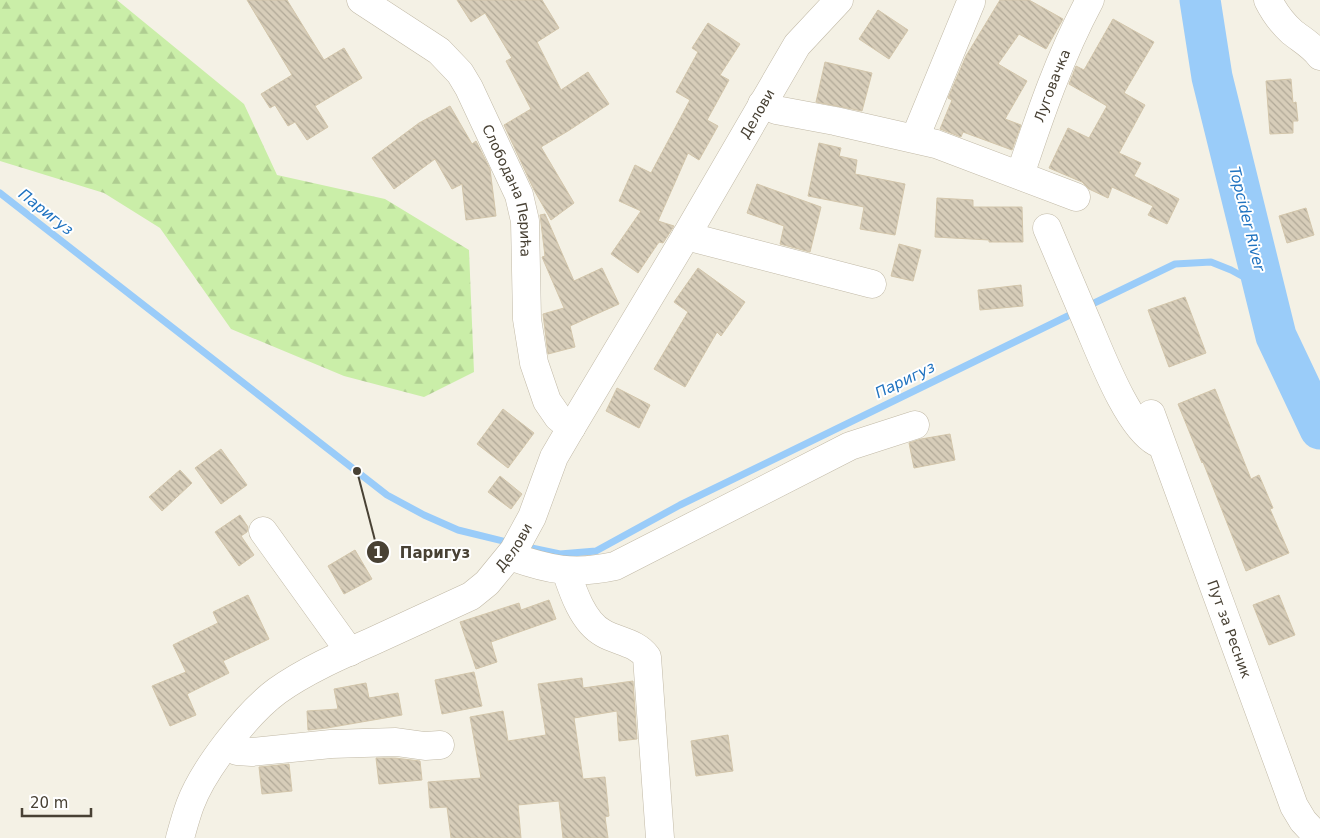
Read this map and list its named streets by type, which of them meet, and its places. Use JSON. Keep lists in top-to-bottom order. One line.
{"streets":{"street":["Луговачка","Делови","Слободана Перића","Пут за Ресник"]},"crossings":[["Делови","Слободана Перића"]],"water":["Паригуз","Topcider River"],"places":["Паригуз"],"scale_bar":"20 m"}
